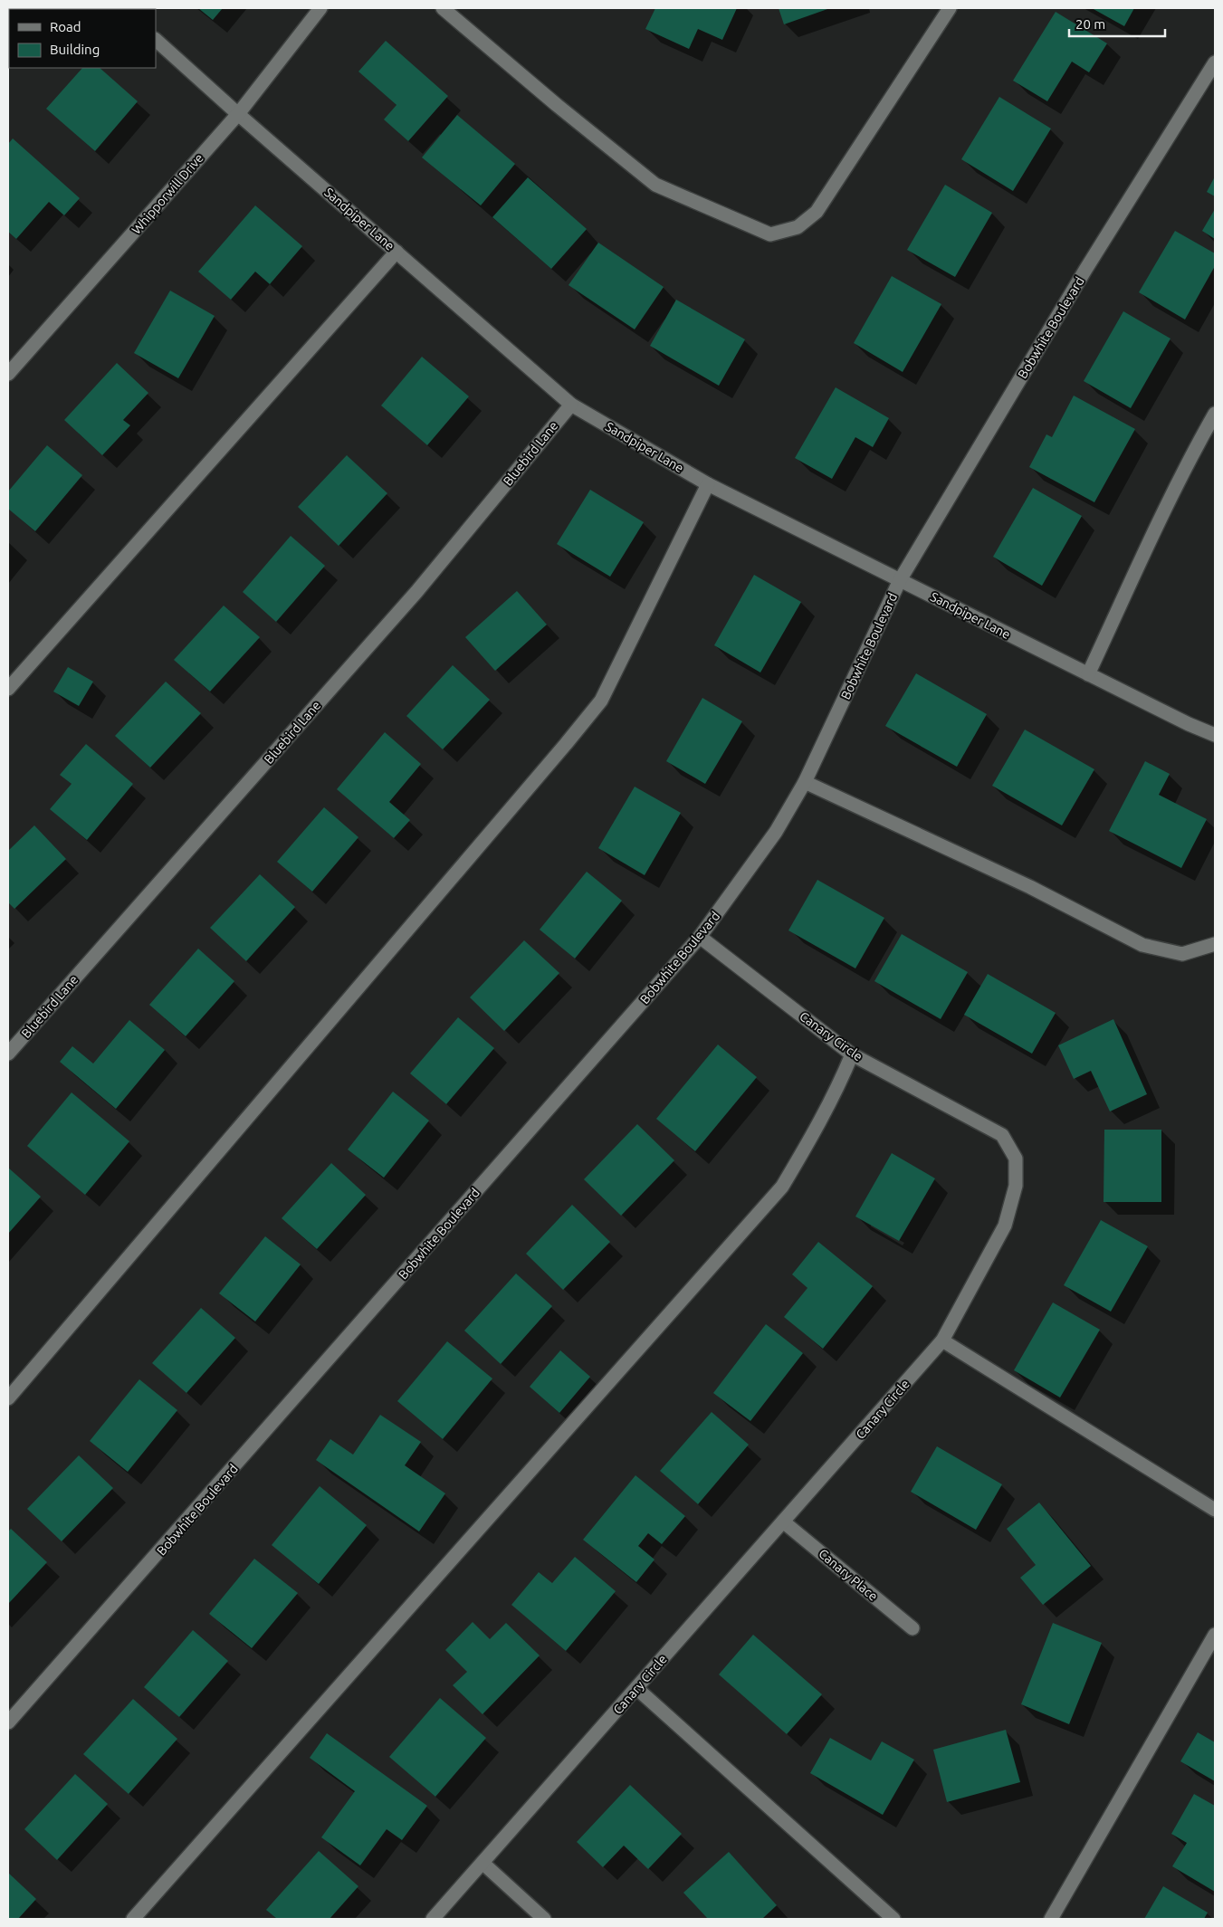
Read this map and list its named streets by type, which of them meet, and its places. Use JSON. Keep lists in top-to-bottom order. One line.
{"streets":{"street":["Whipporwill Drive","Sandpiper Lane","Bobwhite Boulevard","Bluebird Lane","Canary Circle","Canary Place"]},"crossings":[["Whipporwill Drive","Sandpiper Lane"],["Sandpiper Lane","Bobwhite Boulevard"],["Sandpiper Lane","Bluebird Lane"],["Bobwhite Boulevard","Canary Circle"],["Canary Circle","Canary Place"]],"legend":["Road","Building"],"scale_bar":"20 m"}
